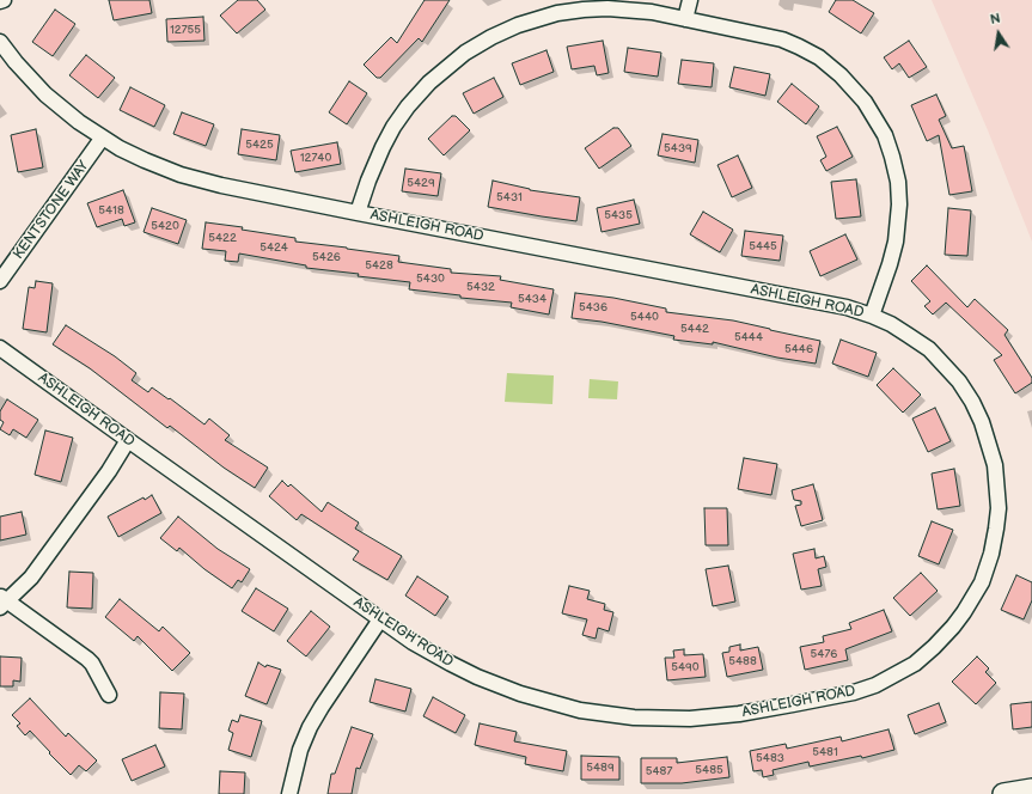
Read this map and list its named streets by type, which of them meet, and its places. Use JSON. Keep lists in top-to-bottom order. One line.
{"streets":{"street":["KENTSTONE WAY","ASHLEIGH ROAD"]},"crossings":[["KENTSTONE WAY","ASHLEIGH ROAD"]],"house_numbers":["12755","5425","5439","12740","5429","5431","5418","5435","5420","5422","5445","5424","5426","5428","5430","5432","5434","5436","5440","5442","5444","5446","5476","5488","5490","5481","5483","5489","5485","5487"],"north":"top"}
